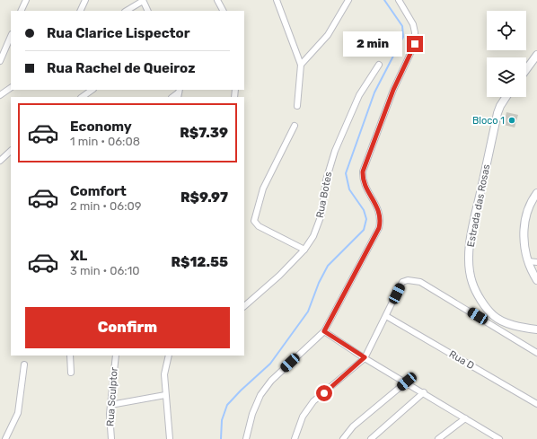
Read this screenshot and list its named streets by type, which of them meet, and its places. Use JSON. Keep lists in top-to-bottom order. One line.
{"streets":{"main road":["Estrada das Rosas"],"street":["Rua Botes","Rua D","Rua Sculptor"]},"places":["Bloco 1"],"page":{"banner":["Rua Clarice Lispector","Rua Rachel de Queiroz"],"bubble":"2 min","list":[{"name":"Economy","note":"1 min · 06:08","value":"R$7.39"},{"name":"Comfort","note":"2 min · 06:09","value":"R$9.97"},{"name":"XL","note":"3 min · 06:10","value":"R$12.55"}],"buttons":"Confirm"}}
